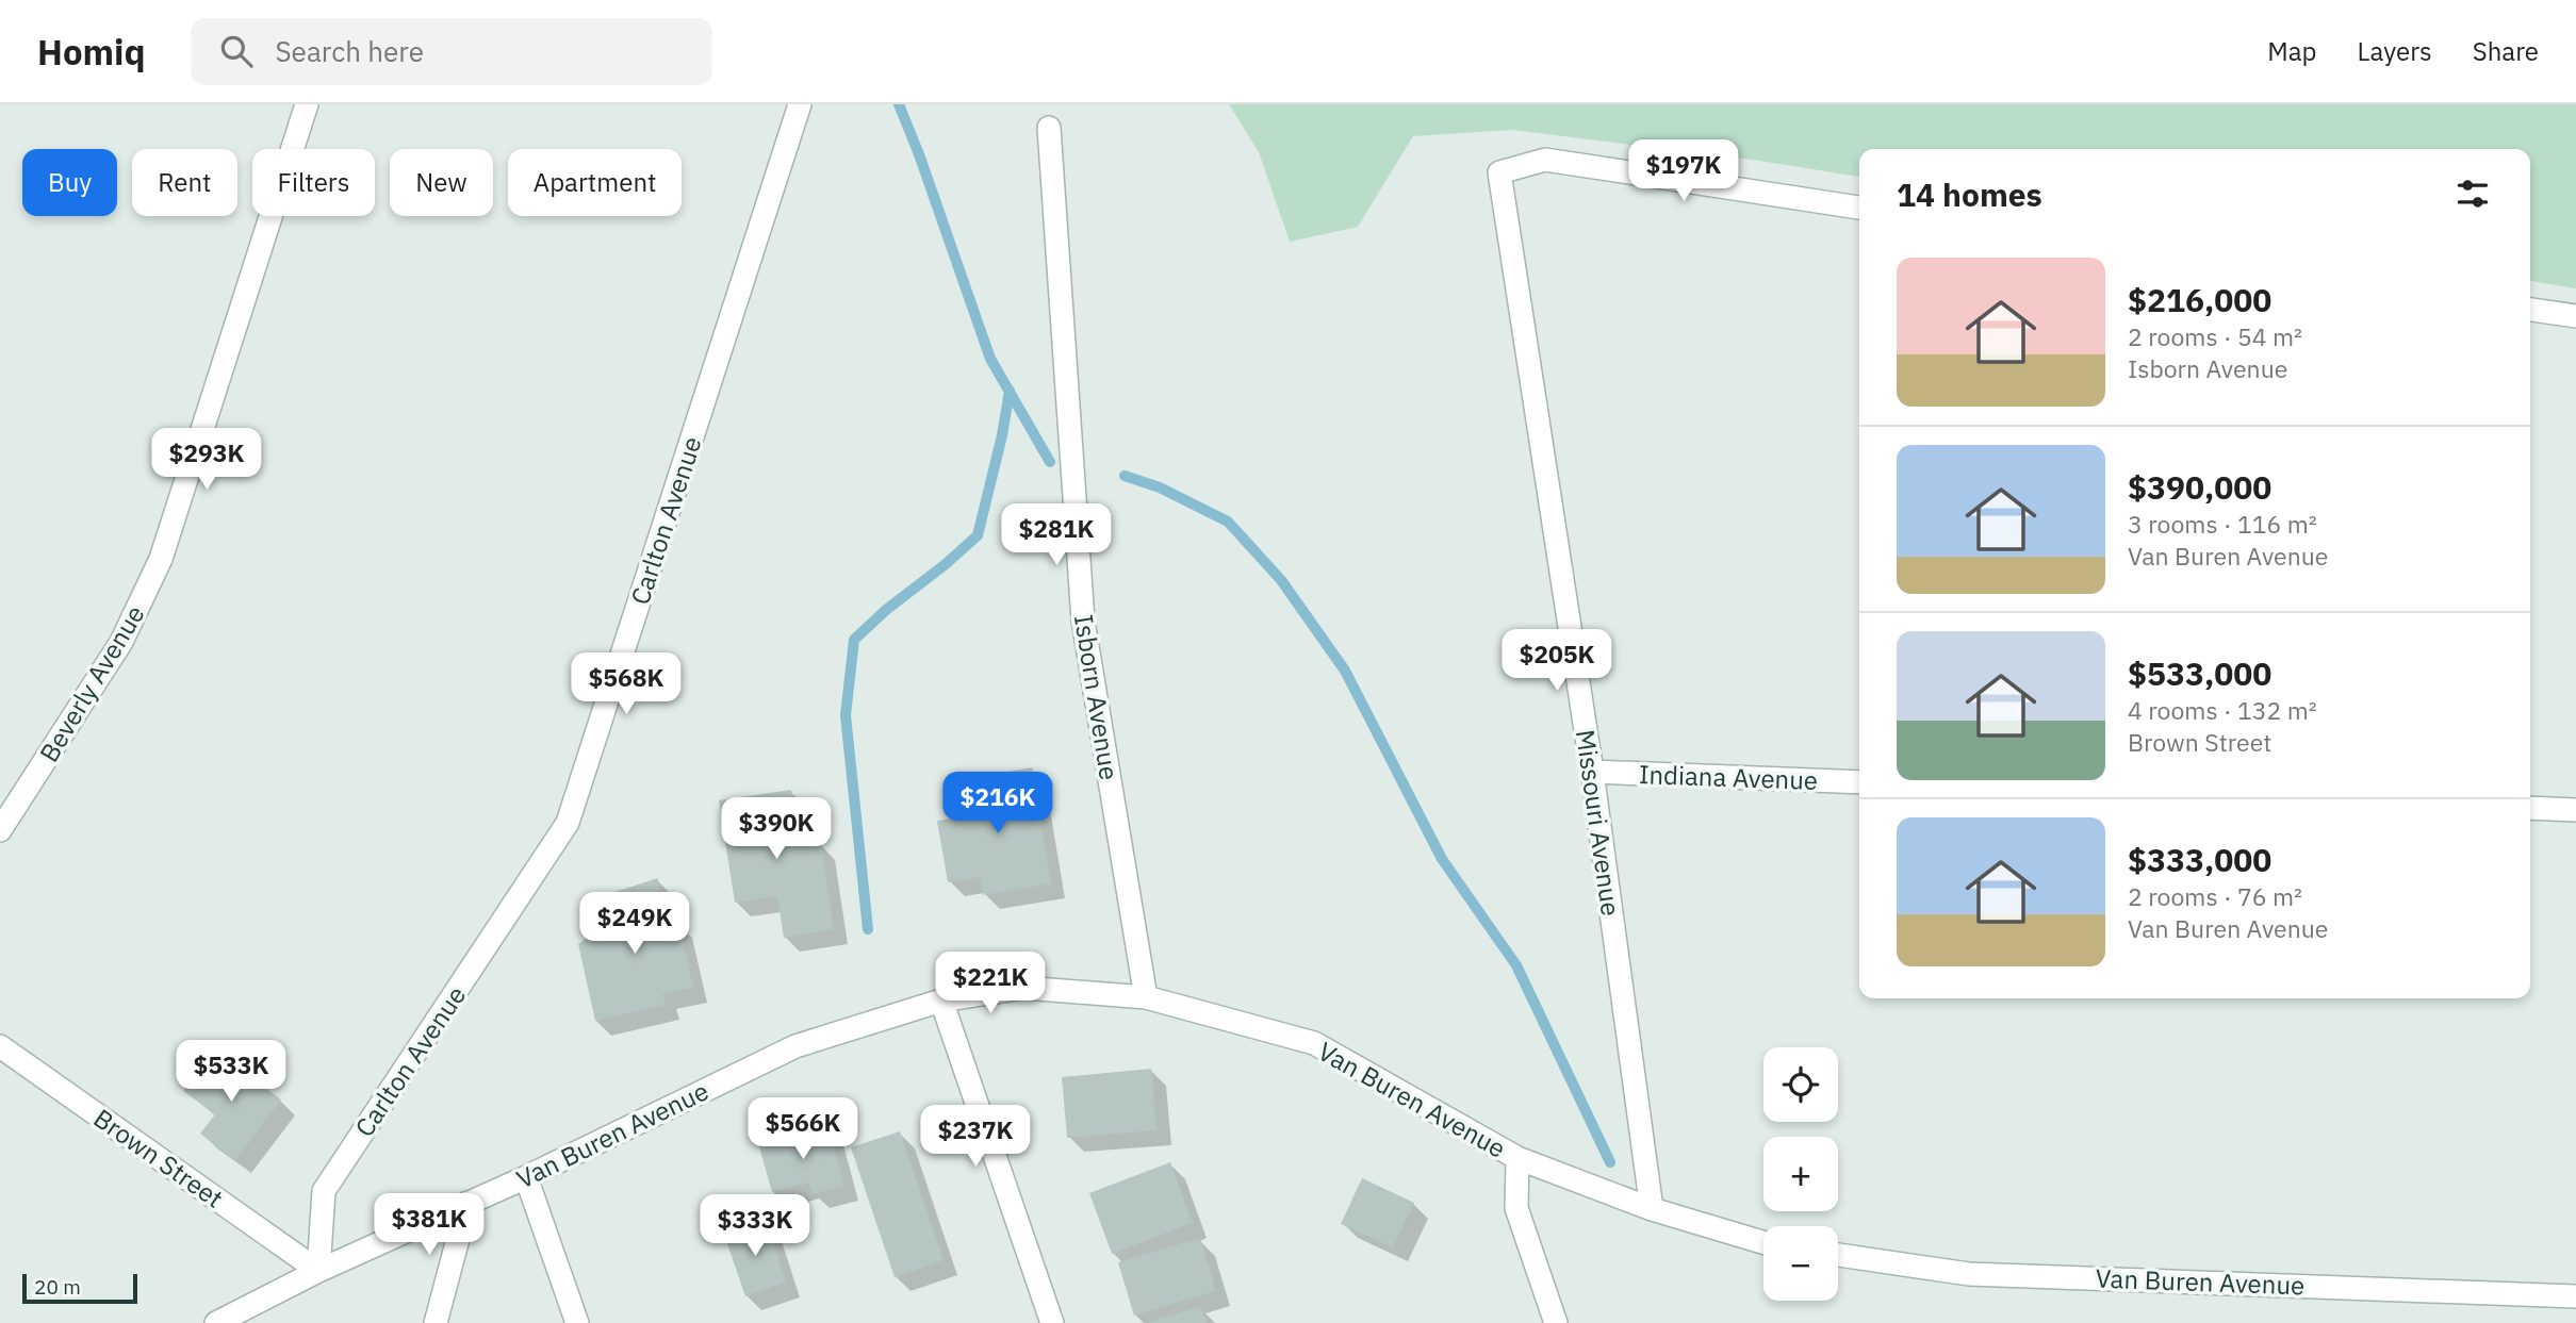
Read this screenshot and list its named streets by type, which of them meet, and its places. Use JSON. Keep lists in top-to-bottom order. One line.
{"streets":{"street":["Carlton Avenue","Beverly Avenue","Isborn Avenue","Indiana Avenue","Missouri Avenue","Van Buren Avenue","Brown Street"]},"crossings":[["Carlton Avenue","Van Buren Avenue"],["Carlton Avenue","Brown Street"],["Isborn Avenue","Van Buren Avenue"],["Indiana Avenue","Missouri Avenue"],["Missouri Avenue","Van Buren Avenue"],["Van Buren Avenue","Brown Street"]],"scale_bar":"20 m","page":{"header":"Homiq","search":"Search here","nav":["Map","Layers","Share"],"price":["$197K","$293K","$281K","$205K","$568K","$216K","$390K","$249K","$221K","$533K","$566K","$237K","$381K","$333K"],"chip":["Buy","Rent","Filters","New","Apartment"],"heading":"14 homes","list":[{"name":"$216,000","note":"2 rooms · 54 m² · Isborn Avenue"},{"name":"$390,000","note":"3 rooms · 116 m² · Van Buren Avenue"},{"name":"$533,000","note":"4 rooms · 132 m² · Brown Street"},{"name":"$333,000","note":"2 rooms · 76 m² · Van Buren Avenue"}],"map_buttons":["+","−"],"scale":"20 m"}}
